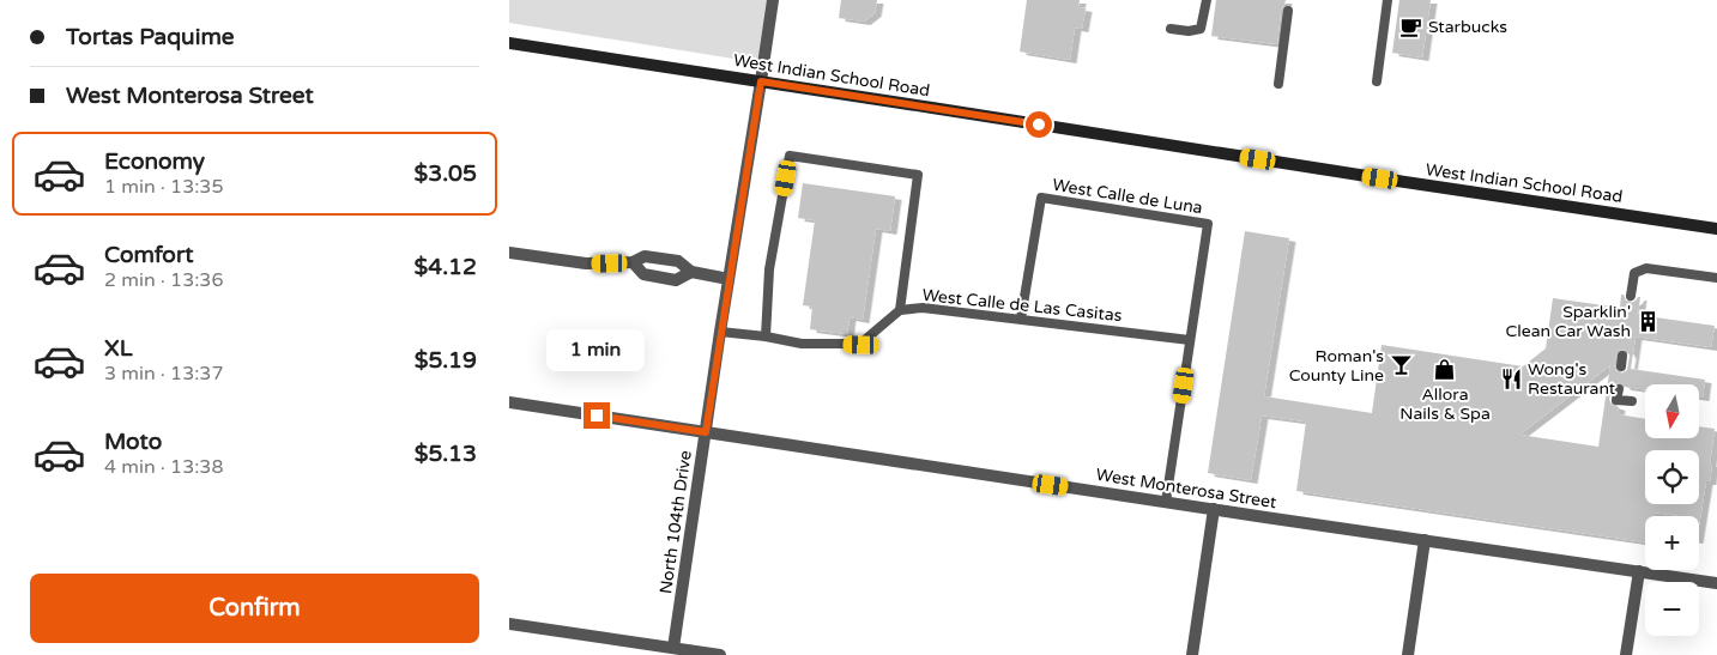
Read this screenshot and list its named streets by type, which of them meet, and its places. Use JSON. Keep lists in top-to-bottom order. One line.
{"streets":{"main road":["West Indian School Road"],"street":["West Monterosa Street","North 104th Drive"],"lane":["West Calle de Luna","West Calle de Las Casitas"]},"crossings":[["West Indian School Road","North 104th Drive"],["West Calle de Luna","West Calle de Las Casitas"],["West Calle de Las Casitas","North 104th Drive"],["West Monterosa Street","North 104th Drive"]],"places":{"cafe":["Starbucks"],"building":["Sparklin' Clean Car Wash"],"bar":["Roman's County Line"],"shop":["Allora Nails & Spa"],"restaurant":["Wong's Restaurant"]},"north":"bottom","page":{"banner":["Tortas Paquime","West Monterosa Street"],"list":[{"name":"Economy","note":"1 min · 13:35","value":"$3.05"},{"name":"Comfort","note":"2 min · 13:36","value":"$4.12"},{"name":"XL","note":"3 min · 13:37","value":"$5.19"},{"name":"Moto","note":"4 min · 13:38","value":"$5.13"}],"bubble":"1 min","map_buttons":["+","−"],"buttons":"Confirm"}}
